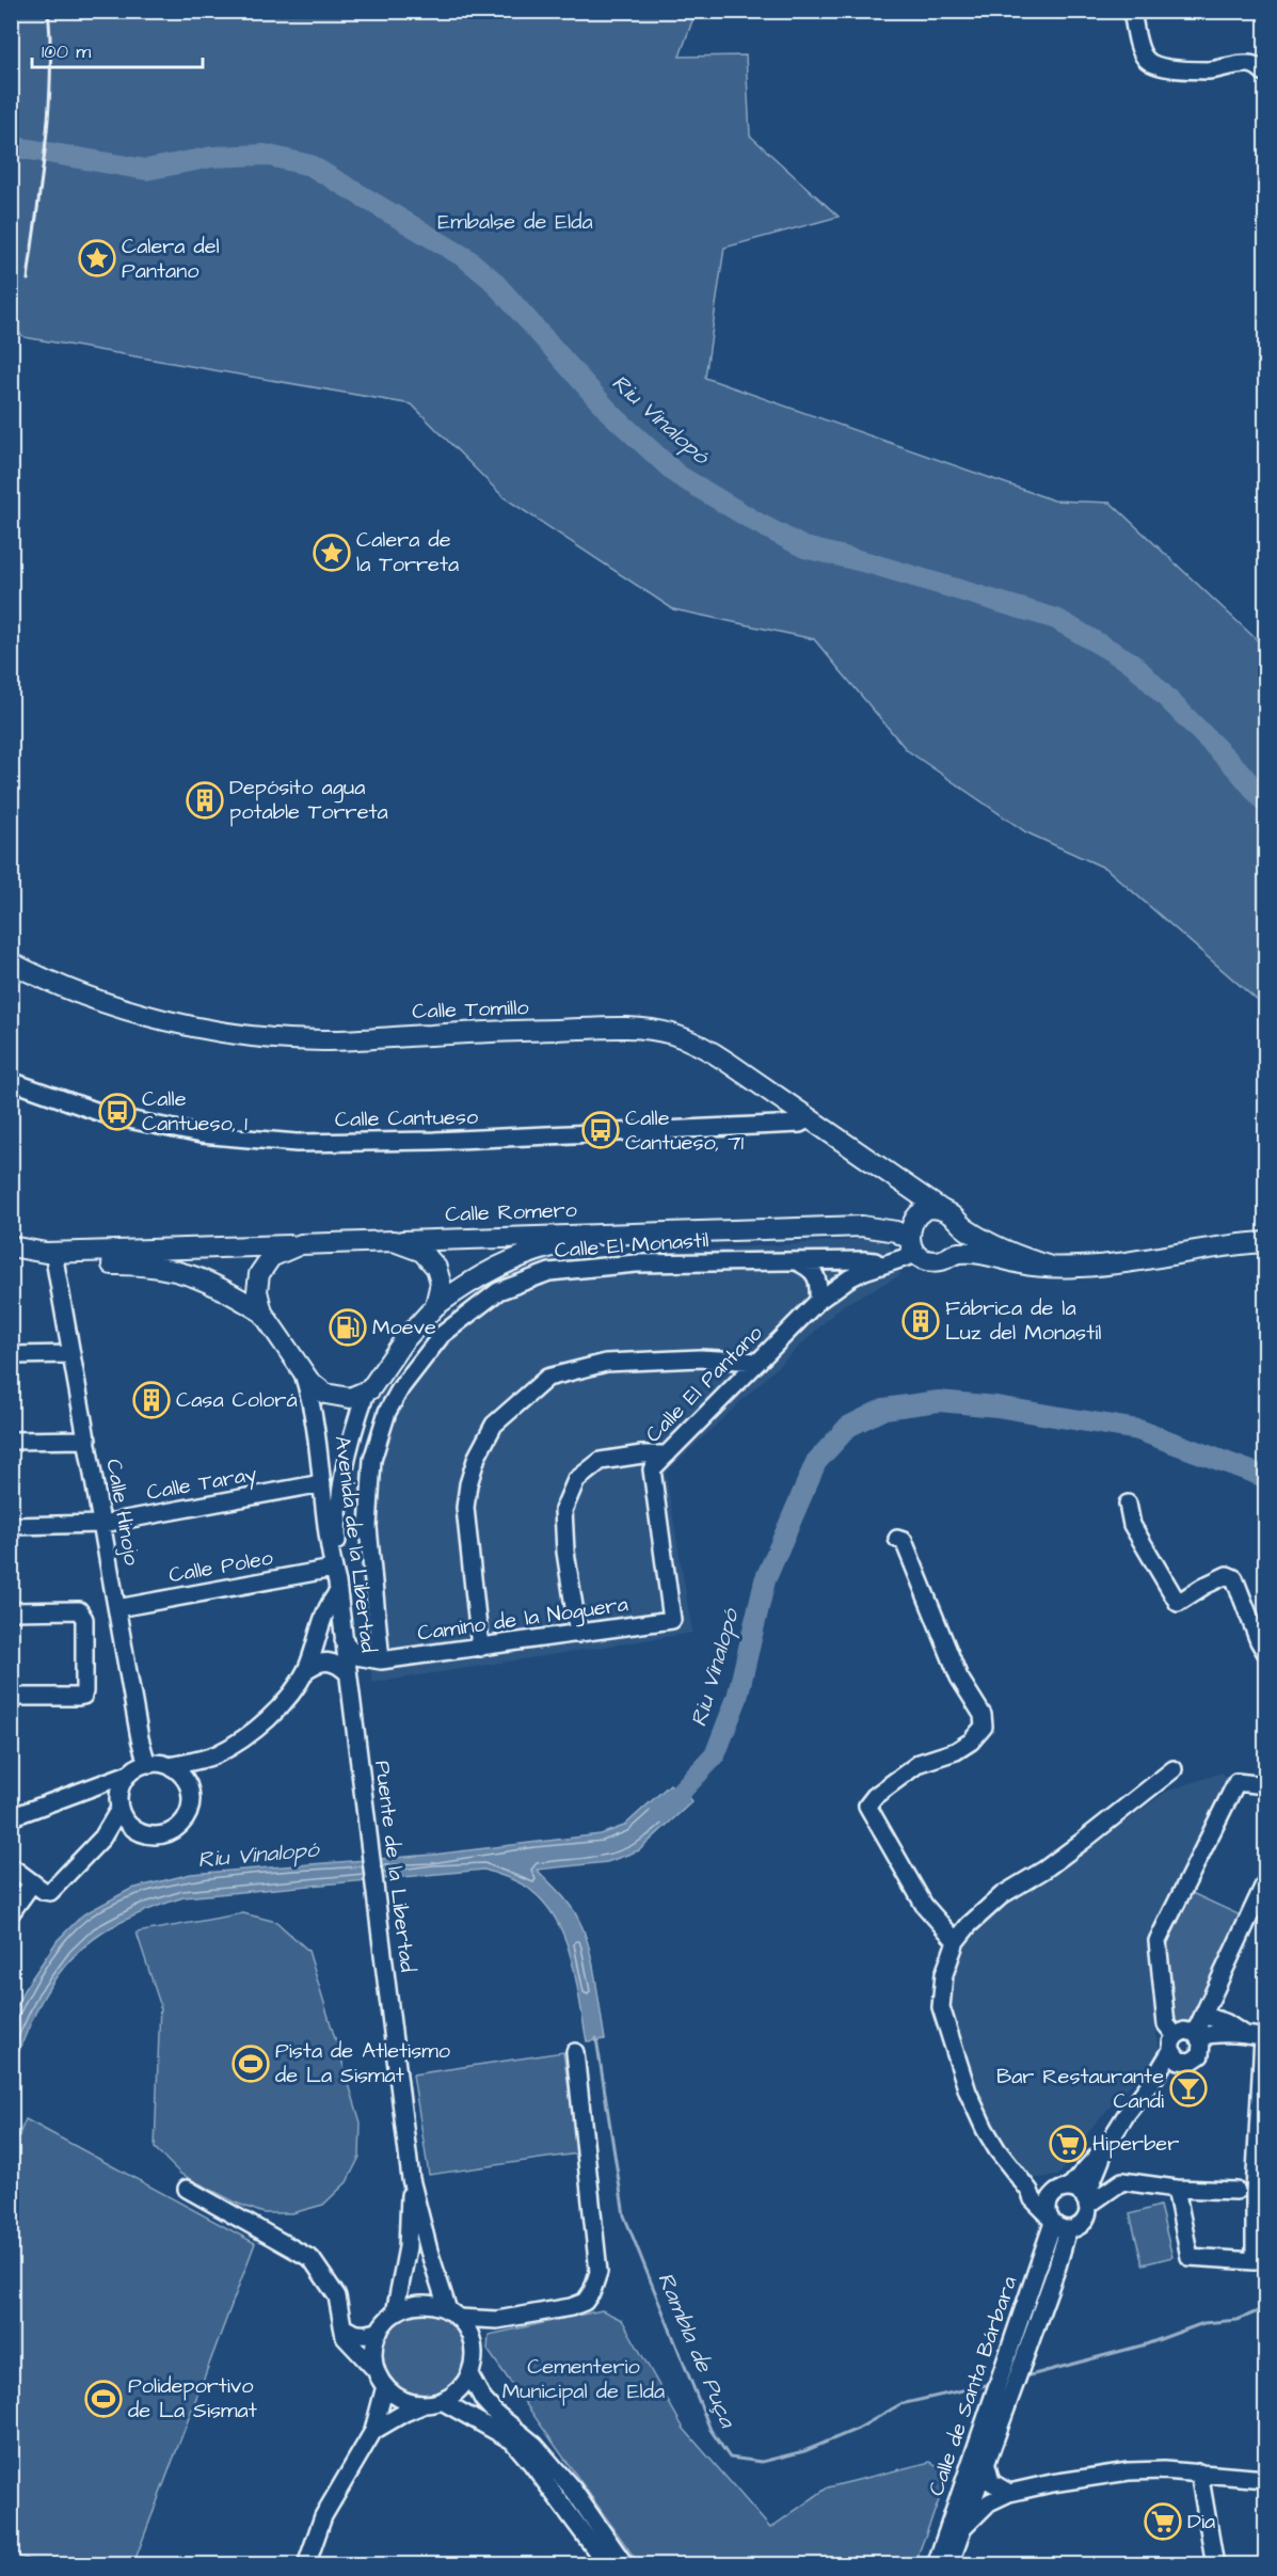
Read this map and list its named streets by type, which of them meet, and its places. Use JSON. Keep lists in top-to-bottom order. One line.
{"streets":{"main road":["Calle Tomillo","Calle Romero"],"street":["Calle Cantueso","Calle El Monastil","Calle El Pantano","Calle Taray","Calle Hinojo","Avenida de la Libertad","Calle Poleo","Camino de la Noguera","Puente de la Libertad","Calle de Santa Bárbara"]},"crossings":[["Calle Tomillo","Calle Cantueso"],["Calle Tomillo","Calle Romero"],["Calle Tomillo","Calle El Pantano"],["Calle Romero","Calle El Pantano"],["Calle Romero","Avenida de la Libertad"],["Calle El Monastil","Calle El Pantano"],["Calle El Monastil","Camino de la Noguera"],["Calle El Pantano","Camino de la Noguera"],["Calle Taray","Calle Hinojo"],["Calle Taray","Avenida de la Libertad"],["Calle Hinojo","Calle Poleo"],["Avenida de la Libertad","Calle Poleo"],["Avenida de la Libertad","Puente de la Libertad"]],"water":["Riu Vinalopó","Rambla de Puça"],"parks":["Embalse de Elda","Cementerio Municipal de Elda"],"places":{"place":["Calera del Pantano","Calera de la Torreta"],"building":["Depósito agua potable Torreta","Fábrica de la Luz del Monastíl","Casa Colorá"],"bus stop":["Calle Cantueso, 1","Calle Cantueso, 71"],"fuel station":["Moeve"],"sports":["Pista de Atletismo de La Sismat","Polideportivo de La Sismat"],"bar":["Bar Restaurante Candi"],"supermarket":["Hiperber","Dia"]},"scale_bar":"100 m"}
